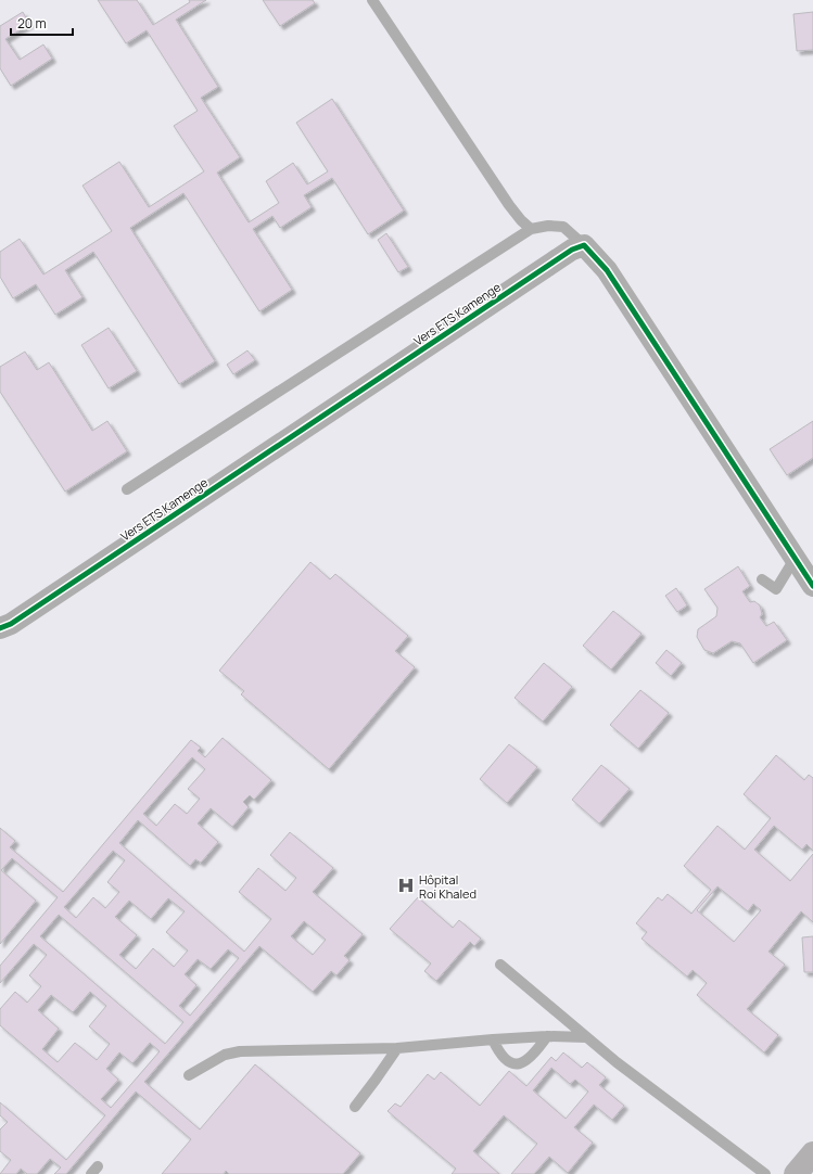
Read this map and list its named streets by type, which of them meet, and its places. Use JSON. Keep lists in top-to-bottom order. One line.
{"streets":{"street":["Vers ETS Kamenge"]},"places":{"hospital":["Hôpital Roi Khaled"]},"scale_bar":"20 m"}
